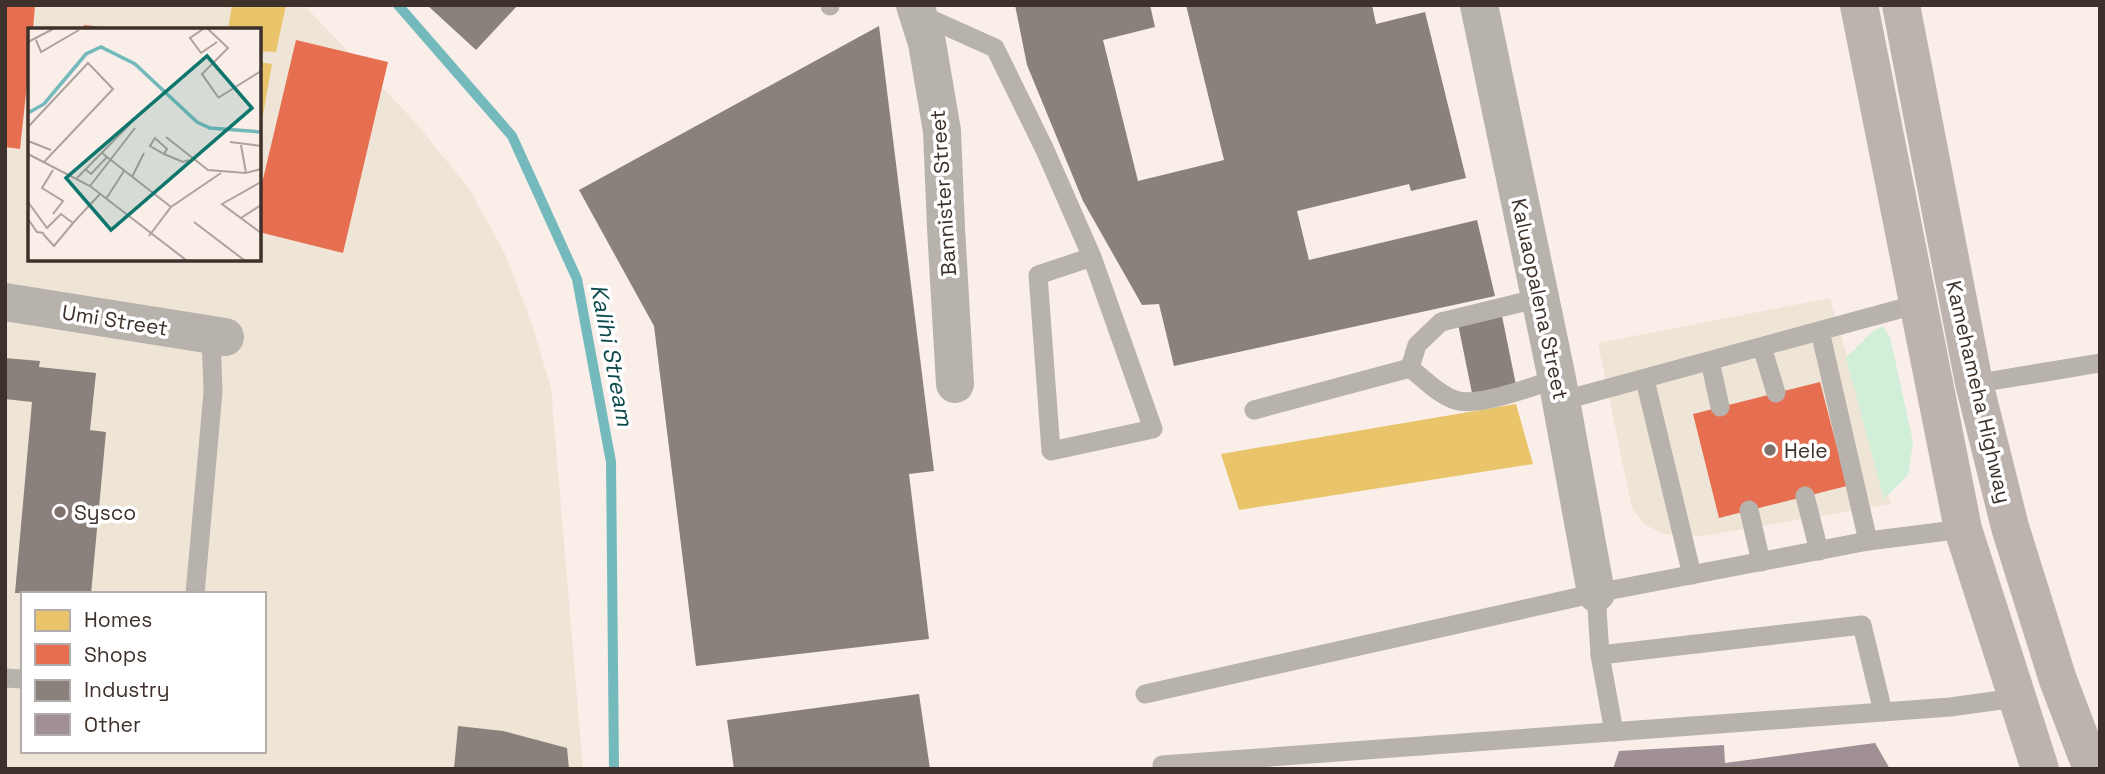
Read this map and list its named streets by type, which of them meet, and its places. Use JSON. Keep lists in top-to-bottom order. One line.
{"streets":{"main road":["Kamehameha Highway"],"street":["Bannister Street","Kaluaopalena Street","Umi Street"]},"water":["Kalihi Stream"],"places":["Hele","Sysco"],"legend":["Homes","Shops","Industry","Other"]}
